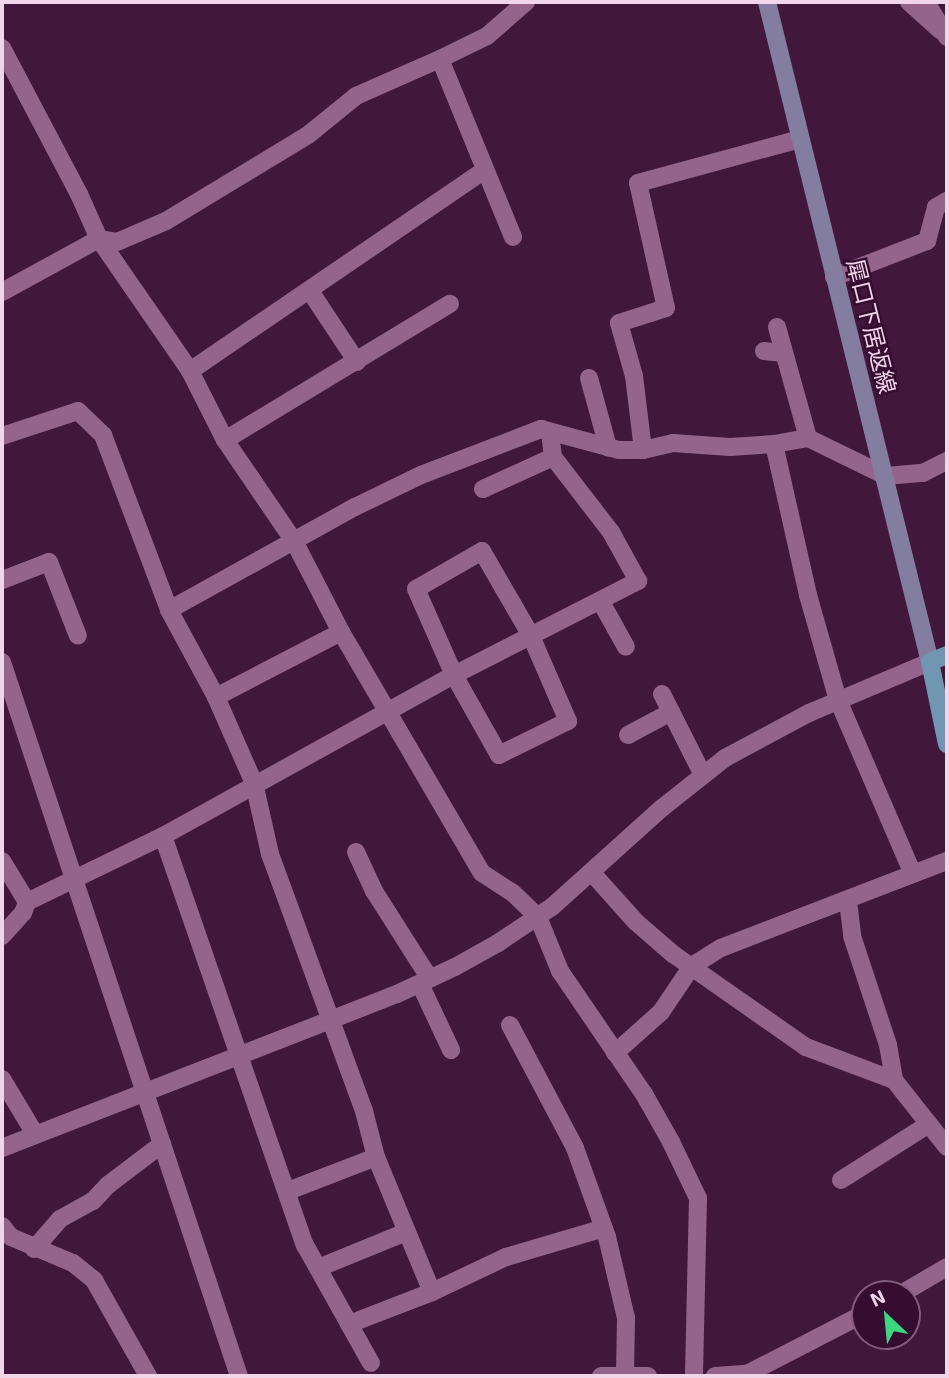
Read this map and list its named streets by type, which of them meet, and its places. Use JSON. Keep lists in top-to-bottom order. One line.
{"streets":{"main road":["犀口下居返線"]},"north":"top left"}
